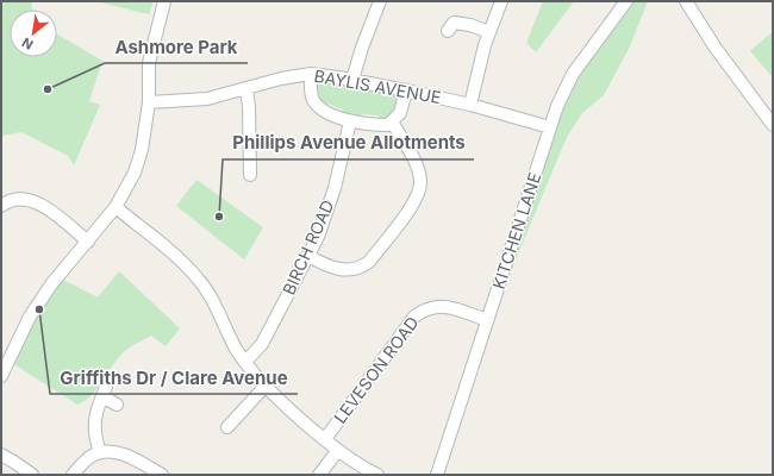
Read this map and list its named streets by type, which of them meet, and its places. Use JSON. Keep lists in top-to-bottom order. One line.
{"streets":{"street":["BAYLIS AVENUE","KITCHEN LANE","BIRCH ROAD","LEVESON ROAD"]},"crossings":[["BAYLIS AVENUE","KITCHEN LANE"],["KITCHEN LANE","LEVESON ROAD"]],"places":["Ashmore Park","Phillips Avenue Allotments","Griffiths Dr / Clare Avenue"],"north":"bottom left"}
